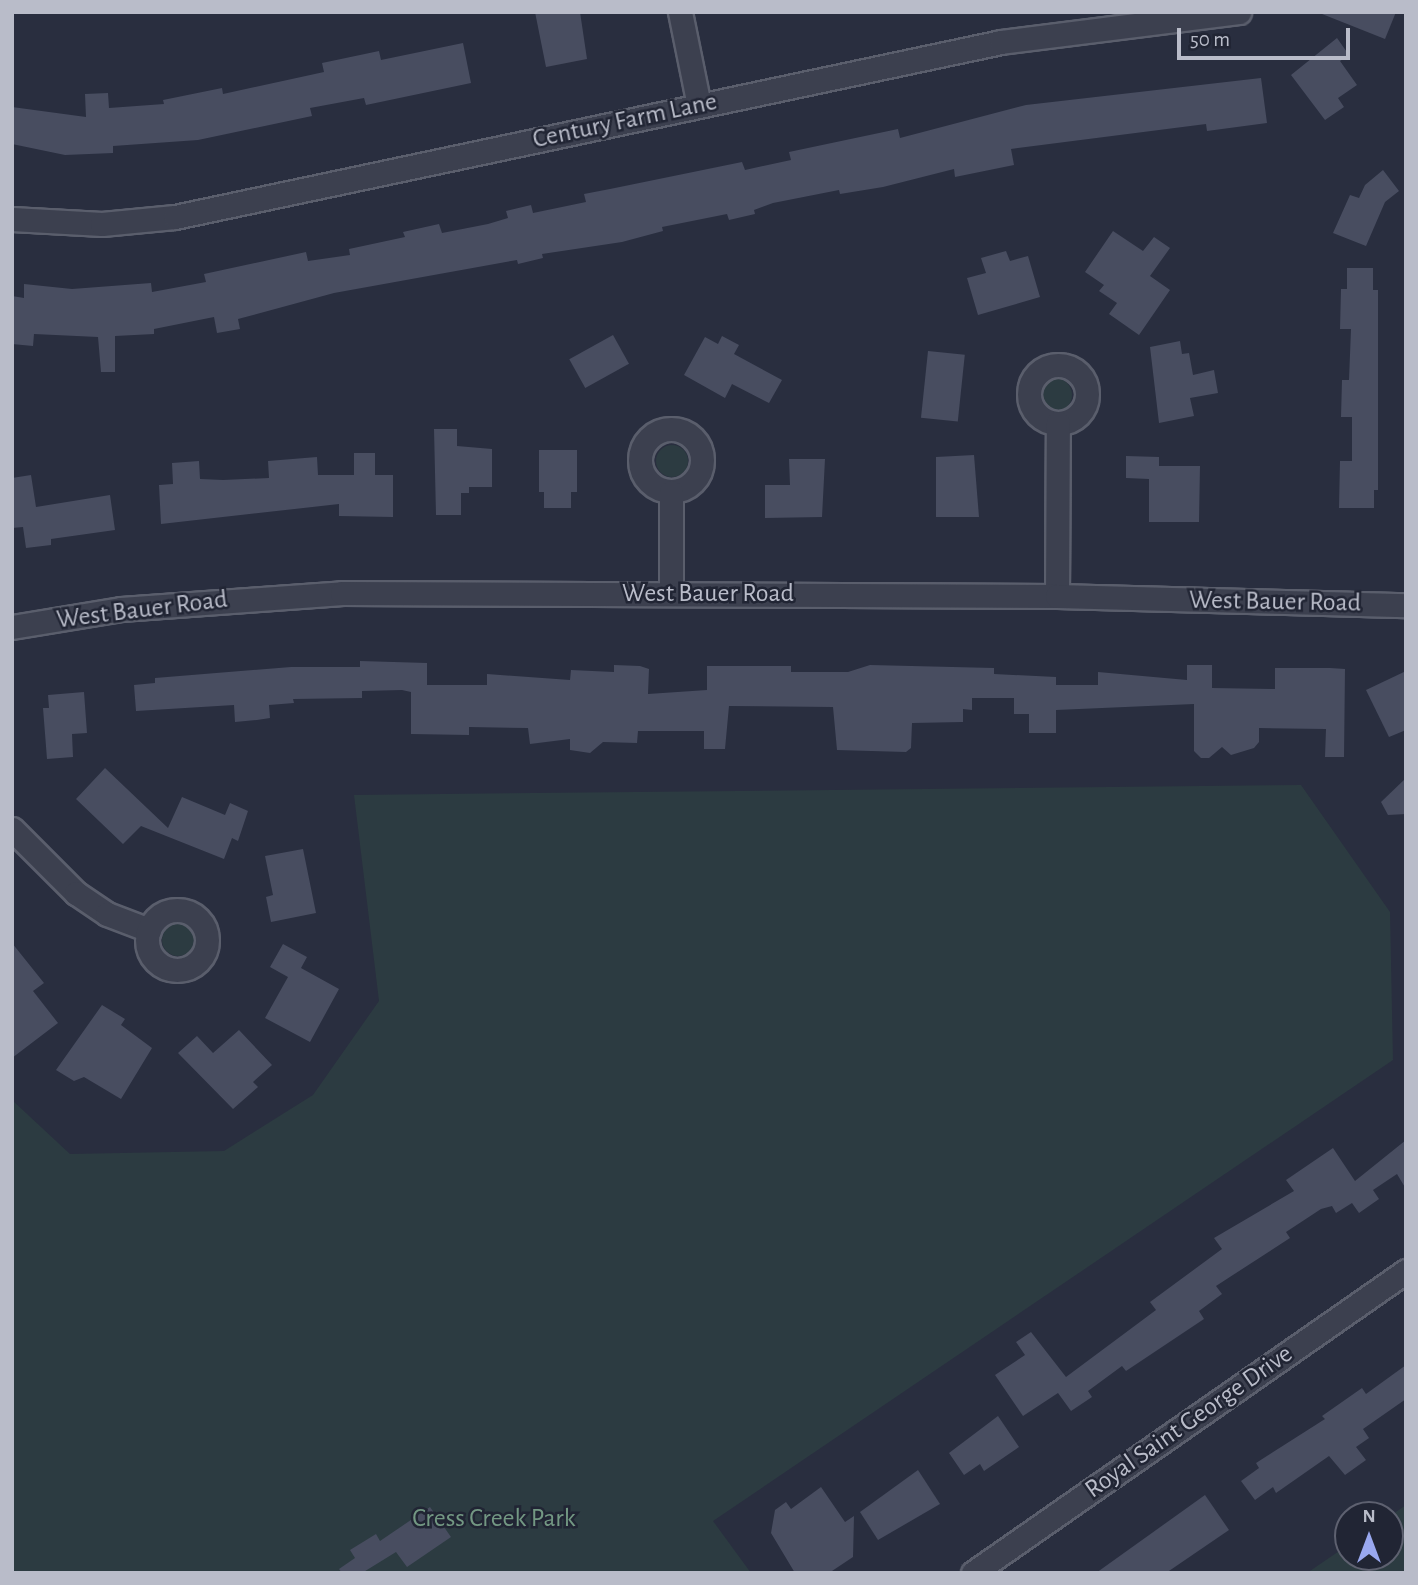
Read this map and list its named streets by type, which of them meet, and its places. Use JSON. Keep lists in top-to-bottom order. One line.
{"streets":{"street":["Century Farm Lane","West Bauer Road","Royal Saint George Drive"]},"parks":["Cress Creek Park"],"scale_bar":"50 m","north":"top"}
